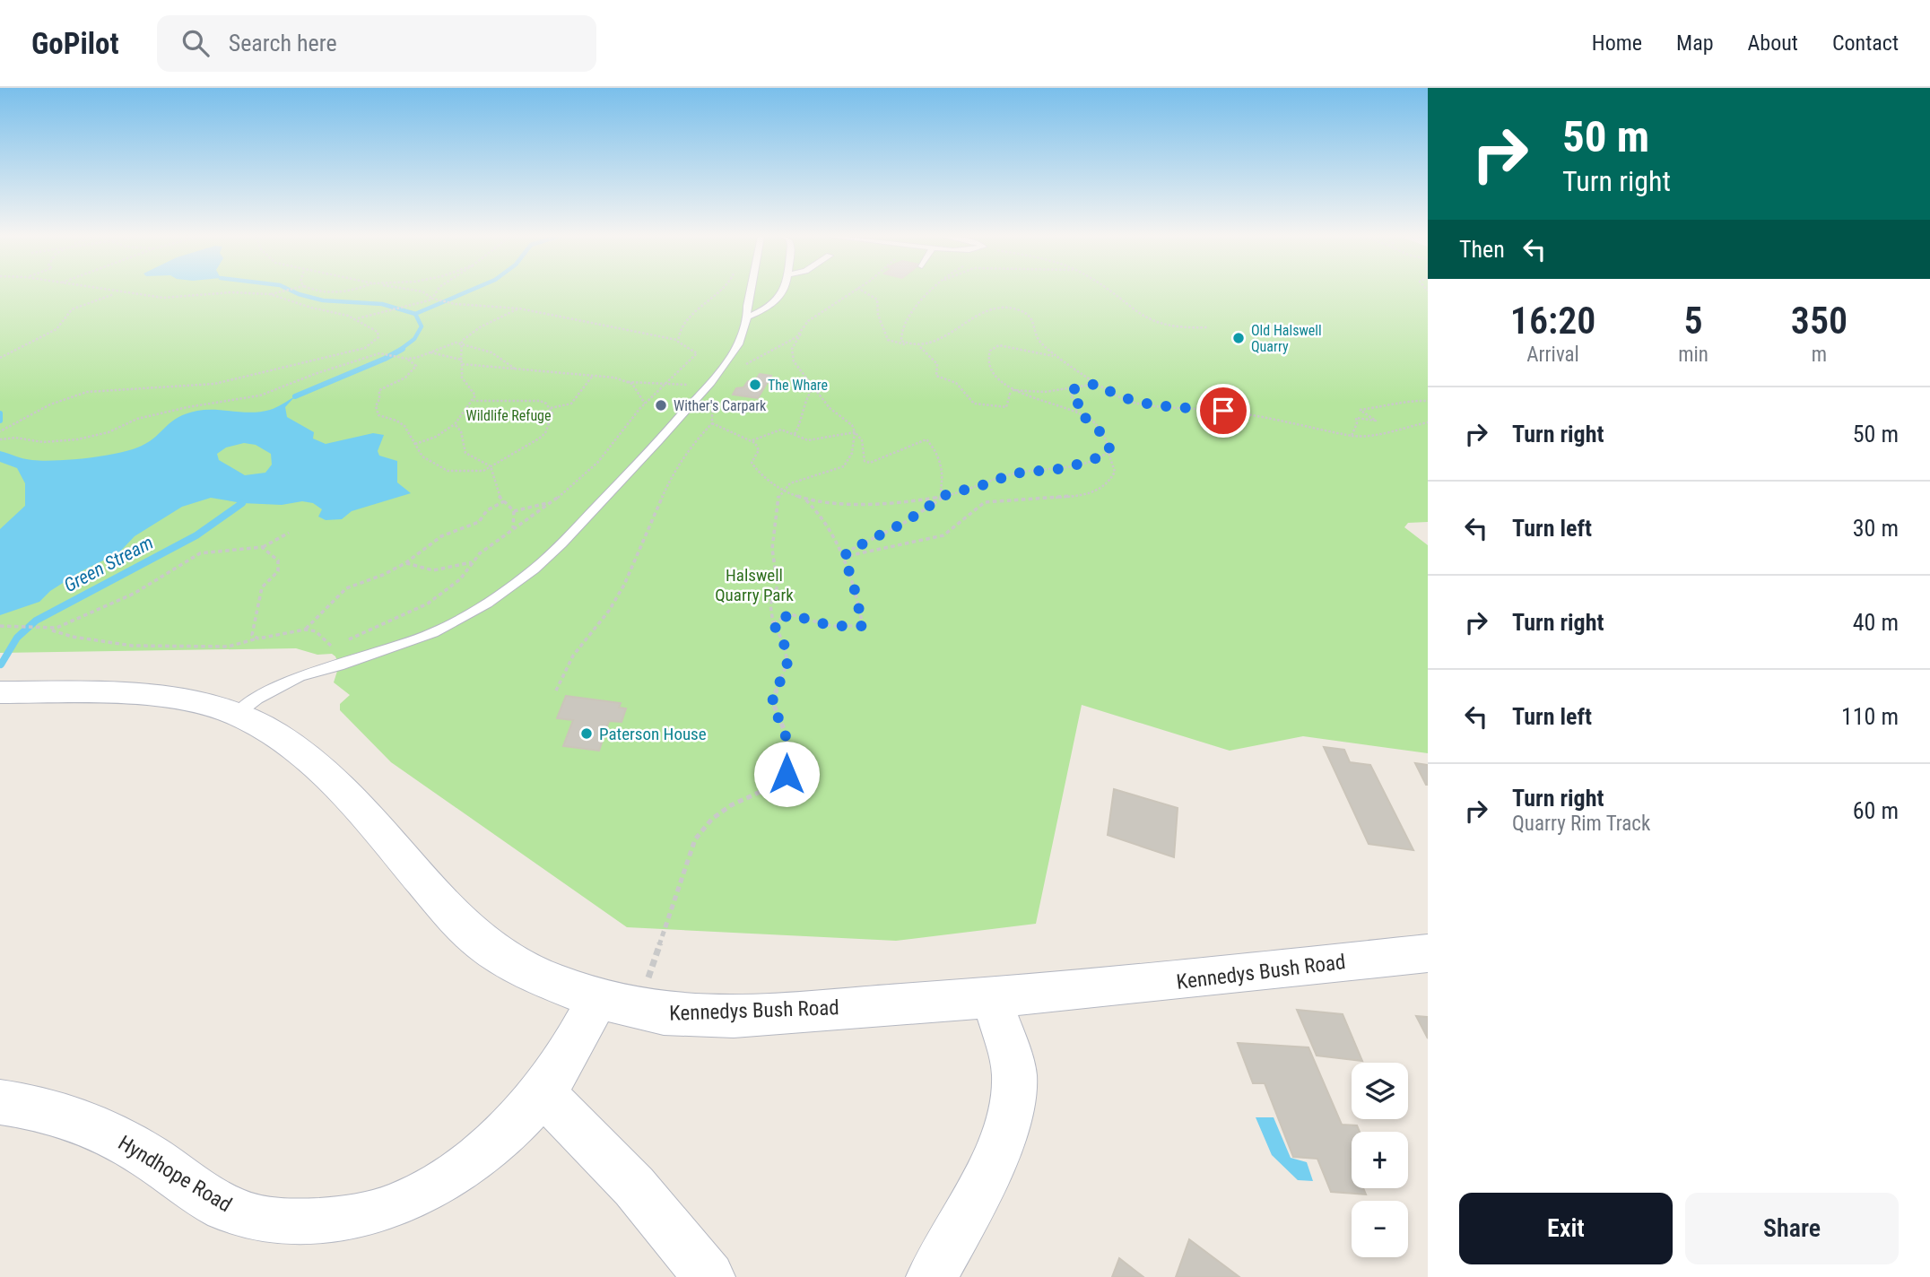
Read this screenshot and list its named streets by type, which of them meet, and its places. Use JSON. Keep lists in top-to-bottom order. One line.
{"streets":{"street":["Kennedys Bush Road","Hyndhope Road"]},"crossings":[["Kennedys Bush Road","Hyndhope Road"]],"water":["Green Stream"],"parks":["Wildlife Refuge","Halswell Quarry Park"],"places":["Old Halswell Quarry","The Whare","Wither's Carpark","Paterson House"],"page":{"header":"GoPilot","search":"Search here","nav":["Home","Map","About","Contact"],"turn":["50 m","Turn right"],"then":"Then","eta":["16:20","Arrival","5","min","350","m"],"list":[{"name":"Turn right","value":"50 m"},{"name":"Turn left","value":"30 m"},{"name":"Turn right","value":"40 m"},{"name":"Turn left","value":"110 m"},{"name":"Turn right","note":"Quarry Rim Track","value":"60 m"}],"map_buttons":["+","−"],"buttons":["Exit","Share"]}}
